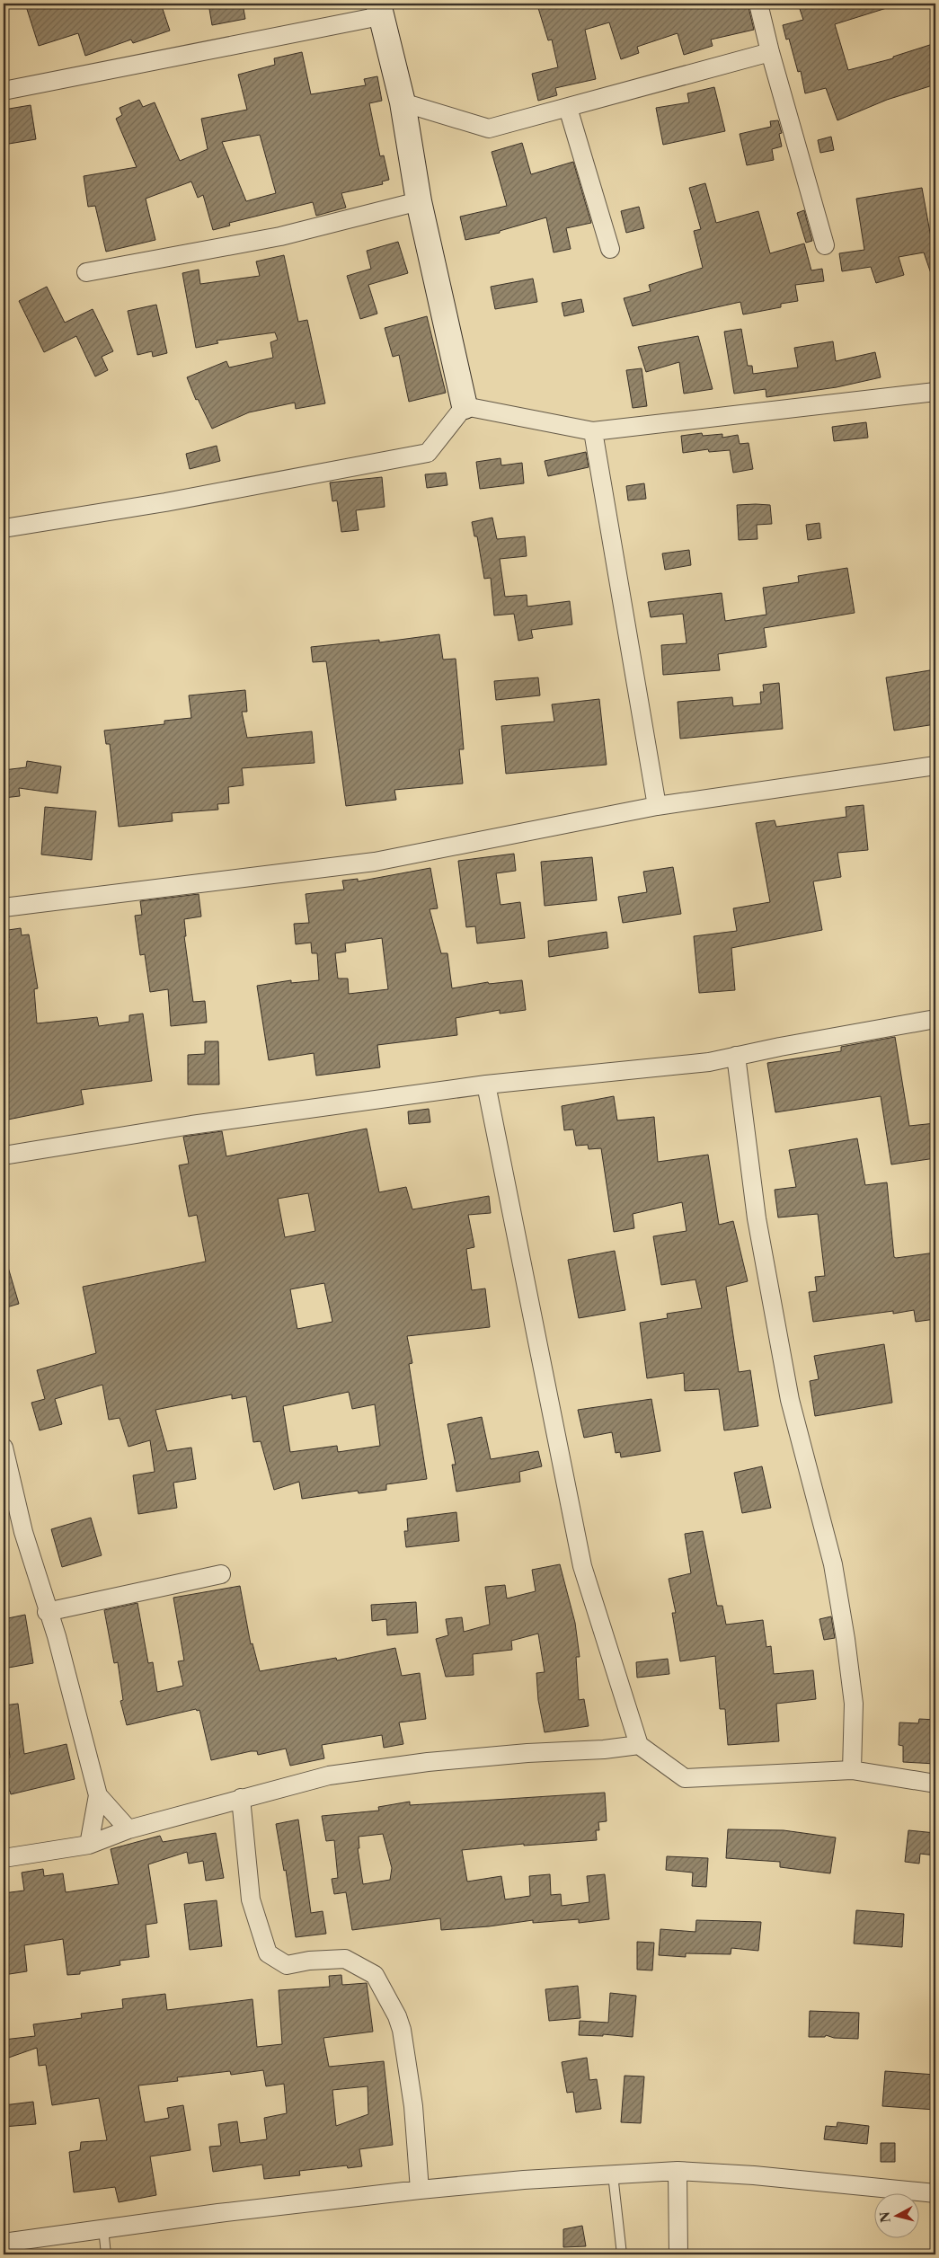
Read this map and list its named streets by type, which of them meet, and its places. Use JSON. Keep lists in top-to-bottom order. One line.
{"north":"left"}
